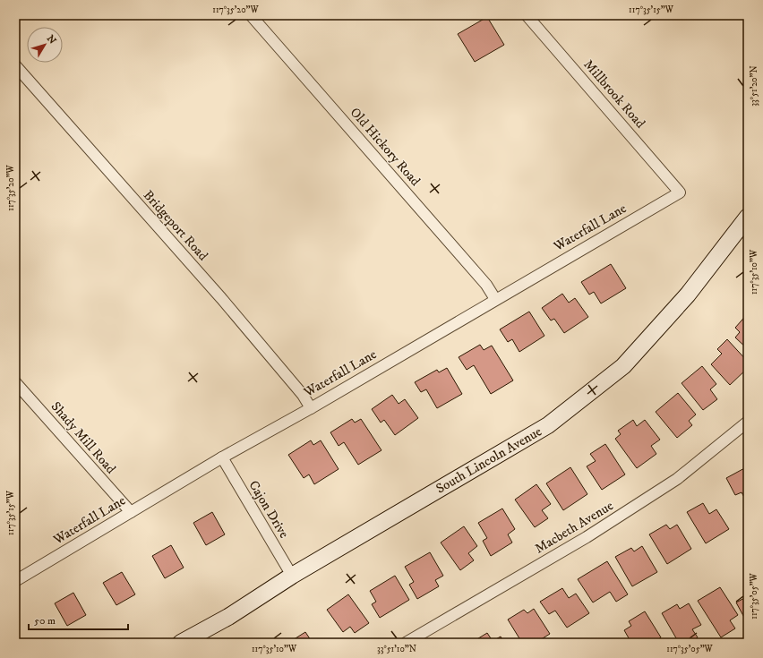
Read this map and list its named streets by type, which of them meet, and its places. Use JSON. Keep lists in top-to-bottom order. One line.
{"streets":{"main road":["South Lincoln Avenue"],"street":["Millbrook Road","Old Hickory Road","Bridgeport Road","Waterfall Lane","Shady Mill Road","Cajon Drive","Macbeth Avenue"]},"crossings":[["Millbrook Road","Waterfall Lane"],["Old Hickory Road","Waterfall Lane"],["Bridgeport Road","Waterfall Lane"],["Waterfall Lane","Shady Mill Road"],["Waterfall Lane","Cajon Drive"],["South Lincoln Avenue","Cajon Drive"]],"scale_bar":"50 m","north":"top right","coordinates":["117°35'20\"W","117°35'15\"W","33°51'20\"N","117°35'10\"W","117°35'05\"W","33°51'10\"N"]}
